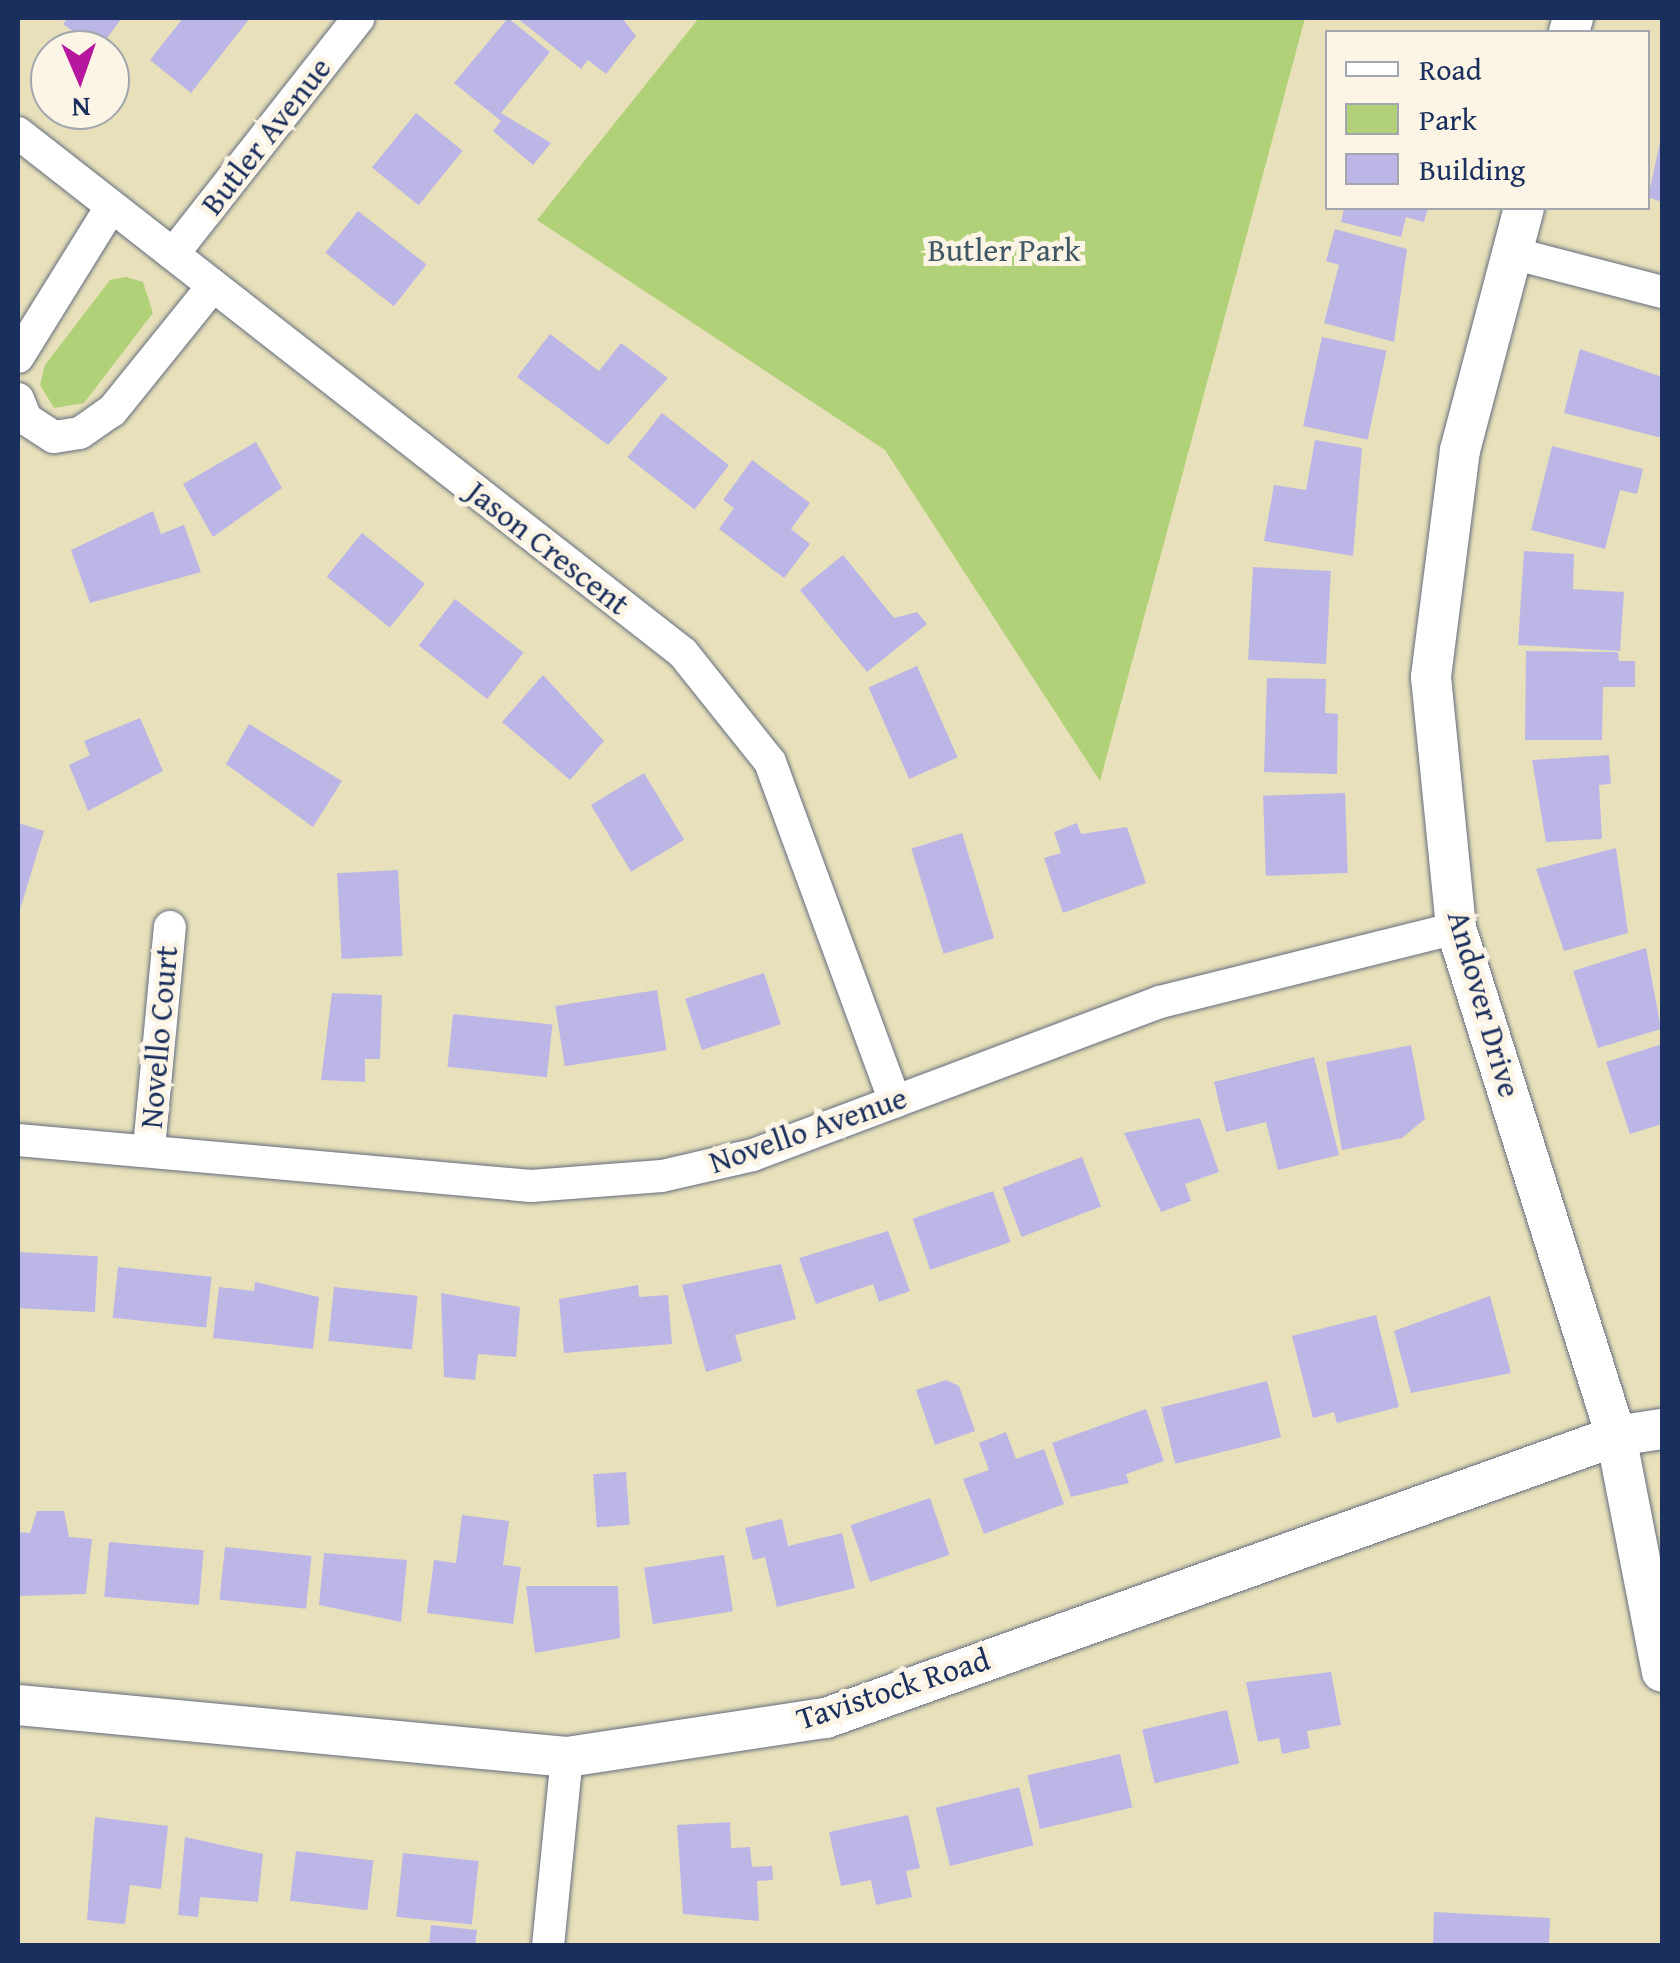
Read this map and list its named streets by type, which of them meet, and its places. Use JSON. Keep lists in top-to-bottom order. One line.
{"streets":{"street":["Butler Avenue","Jason Crescent","Andover Drive","Novello Court","Novello Avenue","Tavistock Road"]},"crossings":[["Butler Avenue","Jason Crescent"],["Jason Crescent","Novello Avenue"],["Andover Drive","Novello Avenue"],["Andover Drive","Tavistock Road"],["Novello Court","Novello Avenue"]],"parks":["Butler Park"],"legend":["Road","Park","Building"],"north":"bottom"}
